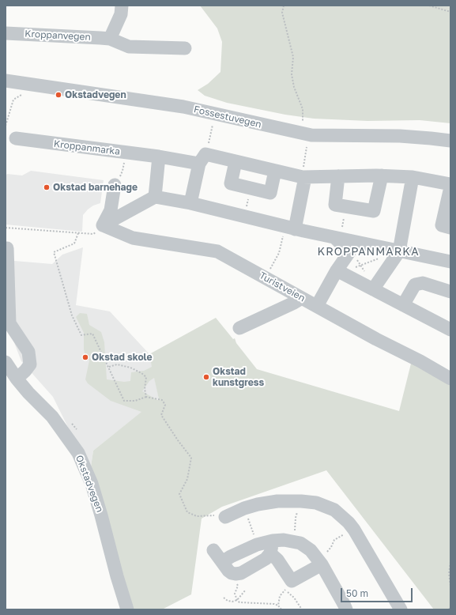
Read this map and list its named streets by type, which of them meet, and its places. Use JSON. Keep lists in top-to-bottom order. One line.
{"streets":{"street":["Kroppanvegen","Fossestuvegen","Kroppanmarka","Turistveien","Okstadvegen"]},"districts":["KROPPANMARKA"],"places":["Okstadvegen","Okstad barnehage","Okstad skole","Okstad kunstgress"],"scale_bar":"50 m"}
